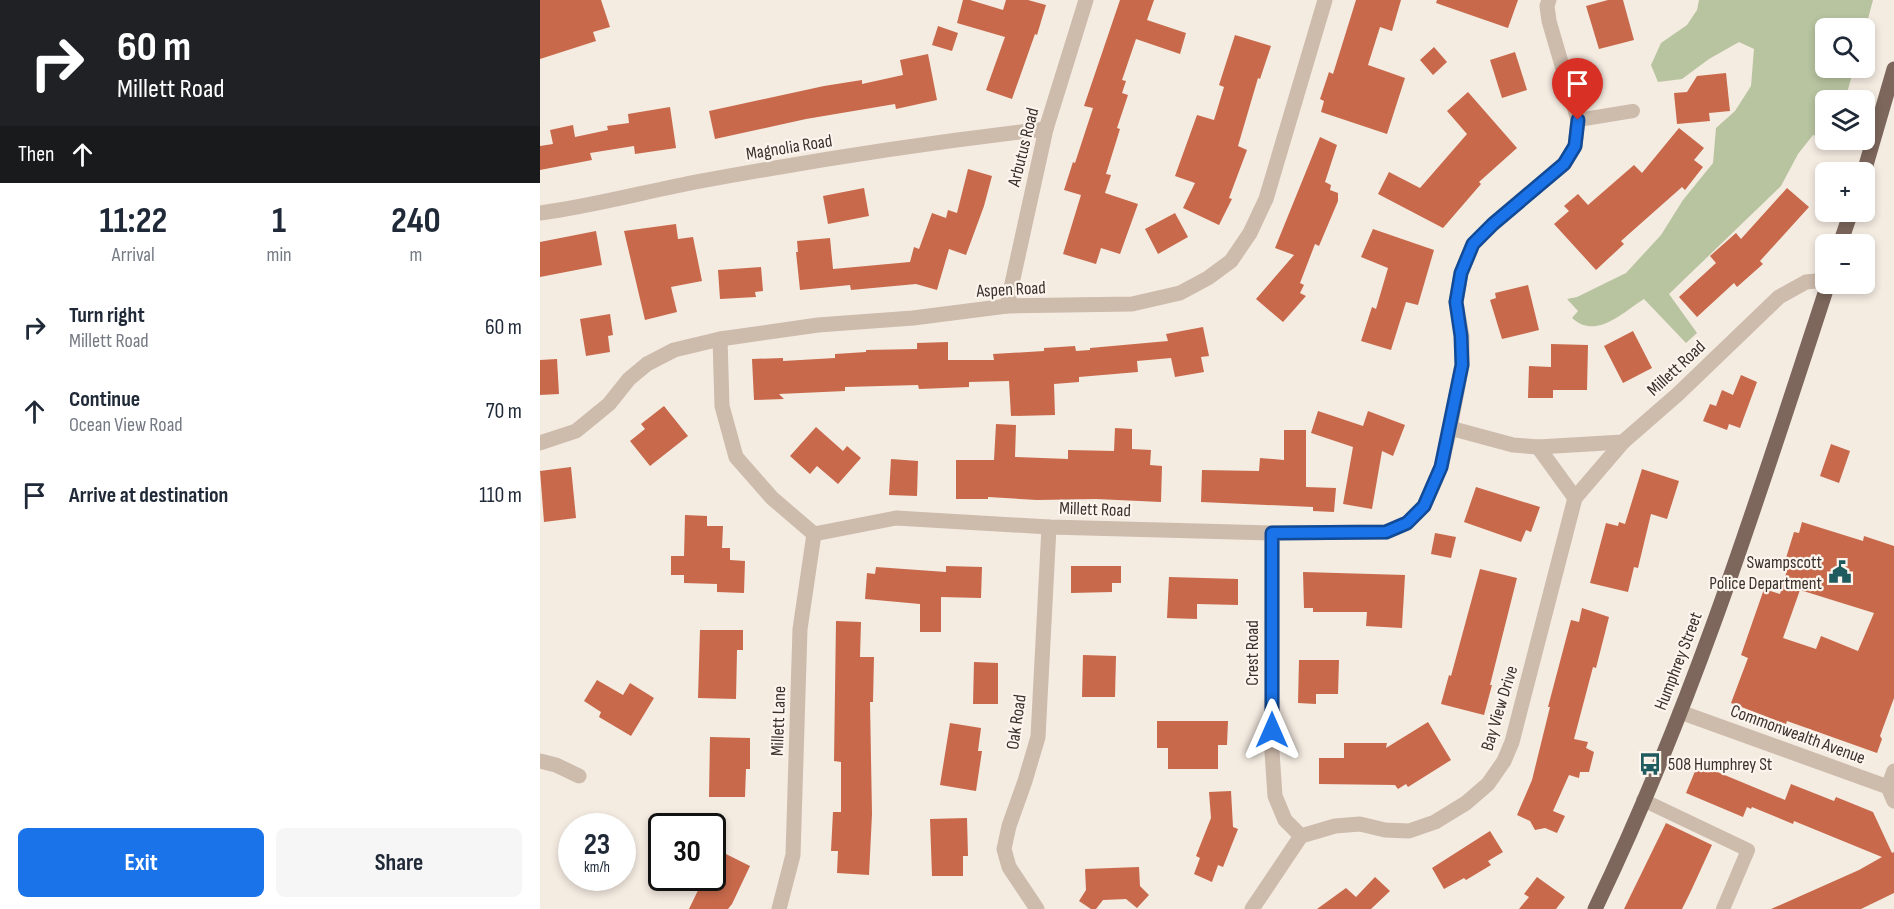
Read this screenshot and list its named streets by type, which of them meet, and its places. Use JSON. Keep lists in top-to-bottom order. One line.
{"streets":{"main road":["Humphrey Street"],"street":["Magnolia Road","Arbutus Road","Aspen Road","Millett Road","Crest Road","Bay View Drive","Millett Lane","Oak Road","Commonwealth Avenue"]},"crossings":[["Magnolia Road","Arbutus Road"],["Arbutus Road","Aspen Road"],["Millett Road","Crest Road"],["Millett Road","Bay View Drive"],["Millett Road","Millett Lane"],["Millett Road","Oak Road"],["Crest Road","Bay View Drive"],["Humphrey Street","Commonwealth Avenue"]],"places":{"public building":["Swampscott Police Department"],"bus stop":["508 Humphrey St"]},"page":{"turn":["60 m","Millett Road"],"map_buttons":["+","−"],"then":"Then","eta":["11:22","Arrival","1","min","240","m"],"list":[{"name":"Turn right","note":"Millett Road","value":"60 m"},{"name":"Continue","note":"Ocean View Road","value":"70 m"},{"name":"Arrive at destination","value":"110 m"}],"speed":"23 km/h","limit":"30","buttons":["Exit","Share"]}}
